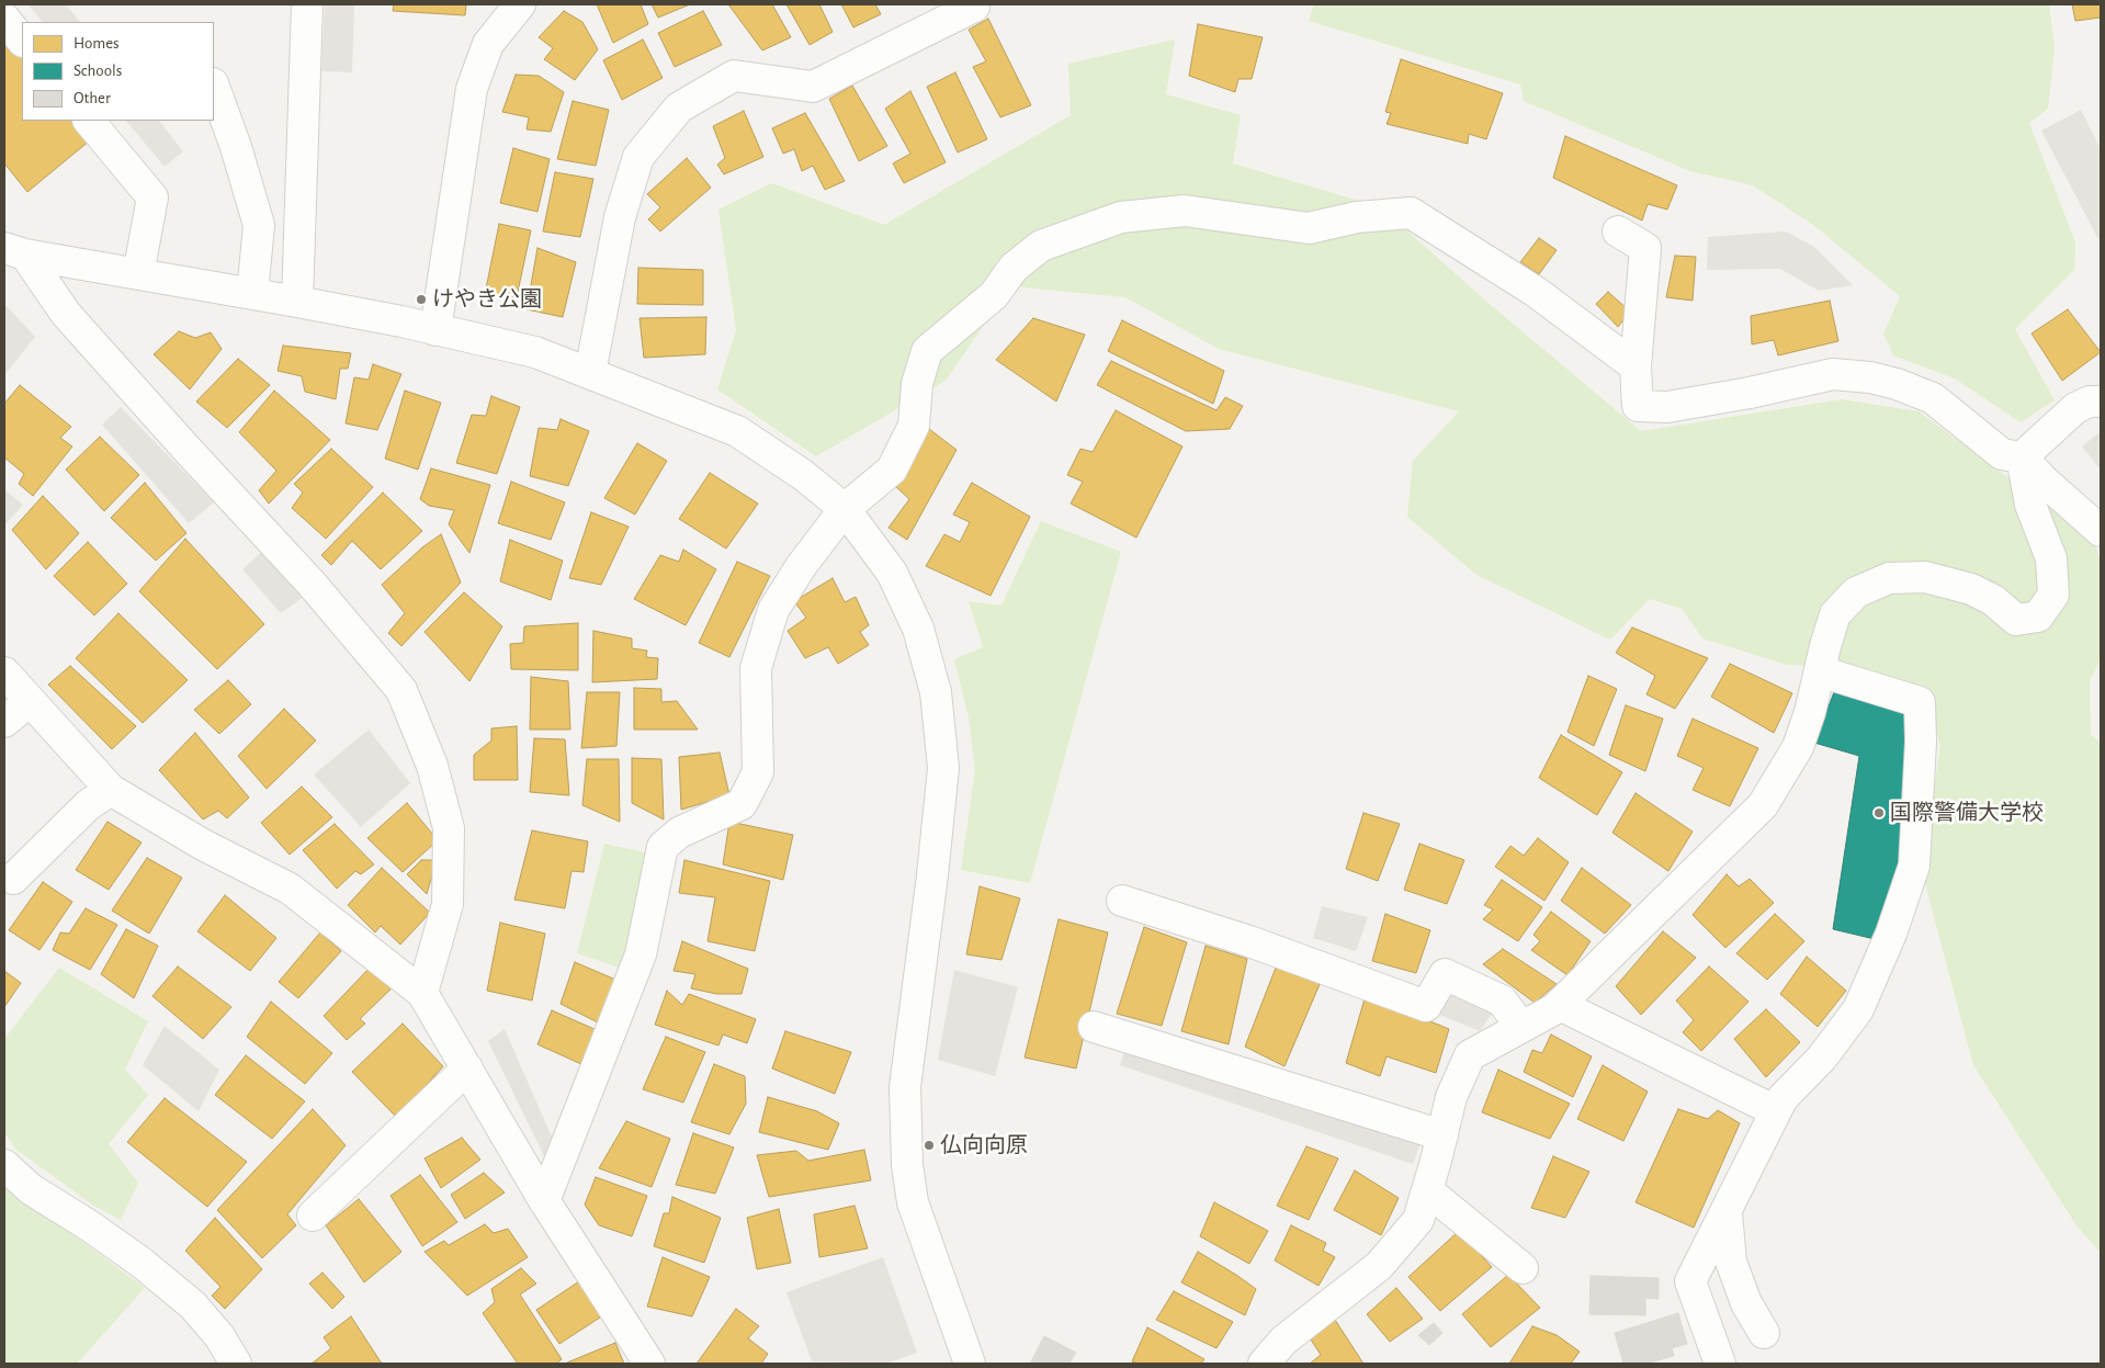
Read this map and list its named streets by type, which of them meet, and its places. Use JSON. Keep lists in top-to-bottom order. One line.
{"places":["けやき公園","国際警備大学校","仏向向原"],"legend":["Homes","Schools","Other"]}
